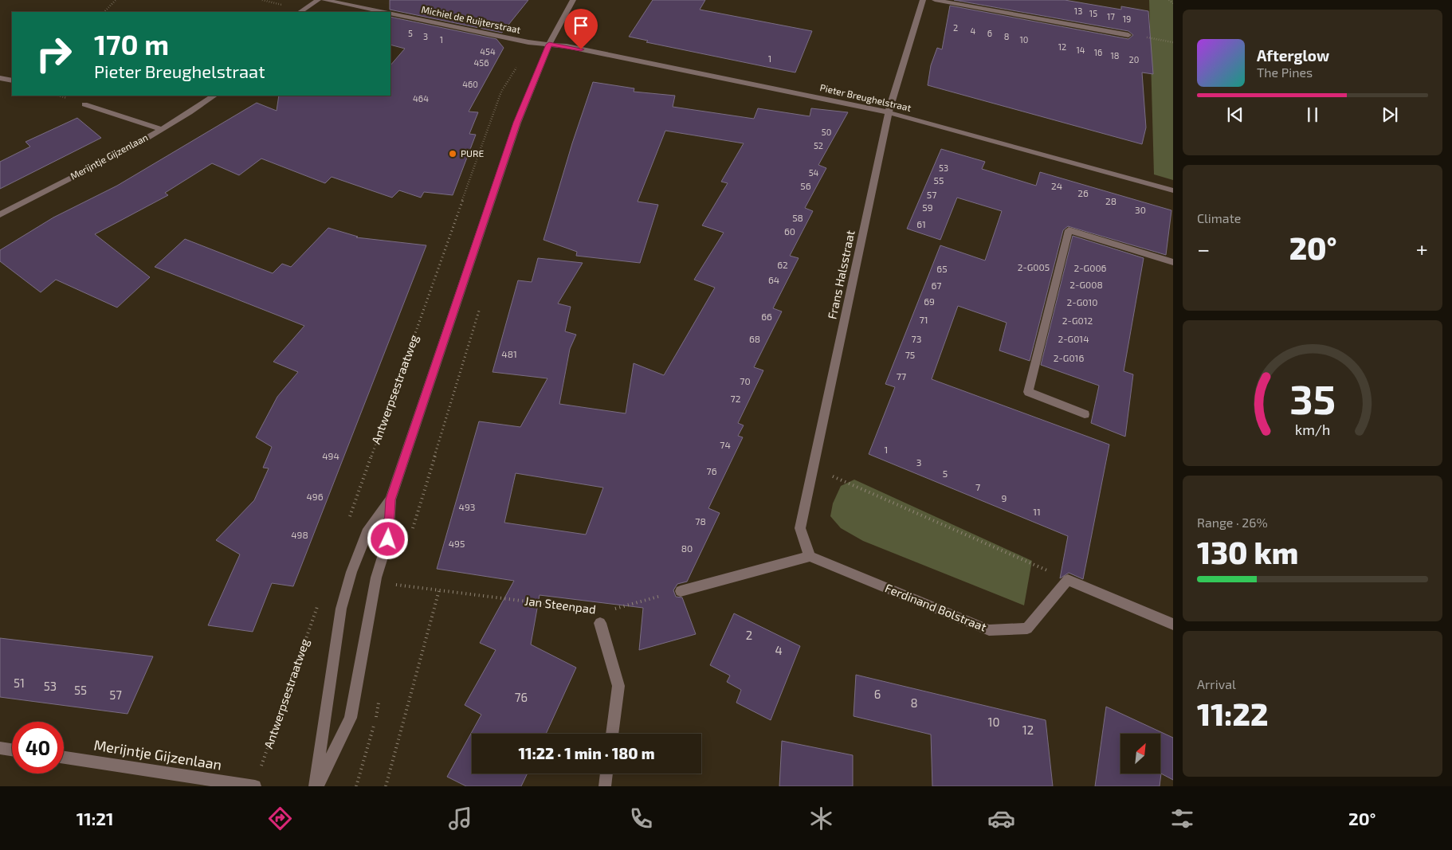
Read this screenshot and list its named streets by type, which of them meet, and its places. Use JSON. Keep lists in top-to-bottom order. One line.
{"streets":{"street":["Michiel de Ruijterstraat","Pieter Breughelstraat","Merijntje Gijzenlaan","Frans Halsstraat","Ferdinand Bolstraat"],"path":["Antwerpsestraatweg","Jan Steenpad"]},"crossings":[["Michiel de Ruijterstraat","Pieter Breughelstraat"],["Michiel de Ruijterstraat","Antwerpsestraatweg"],["Pieter Breughelstraat","Frans Halsstraat"],["Merijntje Gijzenlaan","Antwerpsestraatweg"],["Frans Halsstraat","Ferdinand Bolstraat"]],"places":["PURE"],"house_numbers":["13","15","17","19","2","4","5","6","3","8","1","10","12","14","454","16","18","1","20","456","460","464","50","52","53","54","55","56","24","26","57","28","59","30","58","61","60","62","2-G005","2-G006","65","64","2-G008","67","69","2-G010","66","71","2-G012","68","73","2-G014","481","75","2-G016","77","70","72","74","1","494","3","76","5","7","496","9","493","11","78","498","495","80","2","4","51","53","55","6","57","76","8","10","12"],"north":"top right","page":{"turn":["170 m","Pieter Breughelstraat"],"song":["Afterglow","The Pines"],"tile":["Climate",["Range · 26%","130 km"],["Arrival","11:22"]],"heat":["−","20°","+"],"limit":"40","trip":"11:22 · 1 min · 180 m","tabs":["11:21","20°"],"gauge":["35","km/h"]}}
